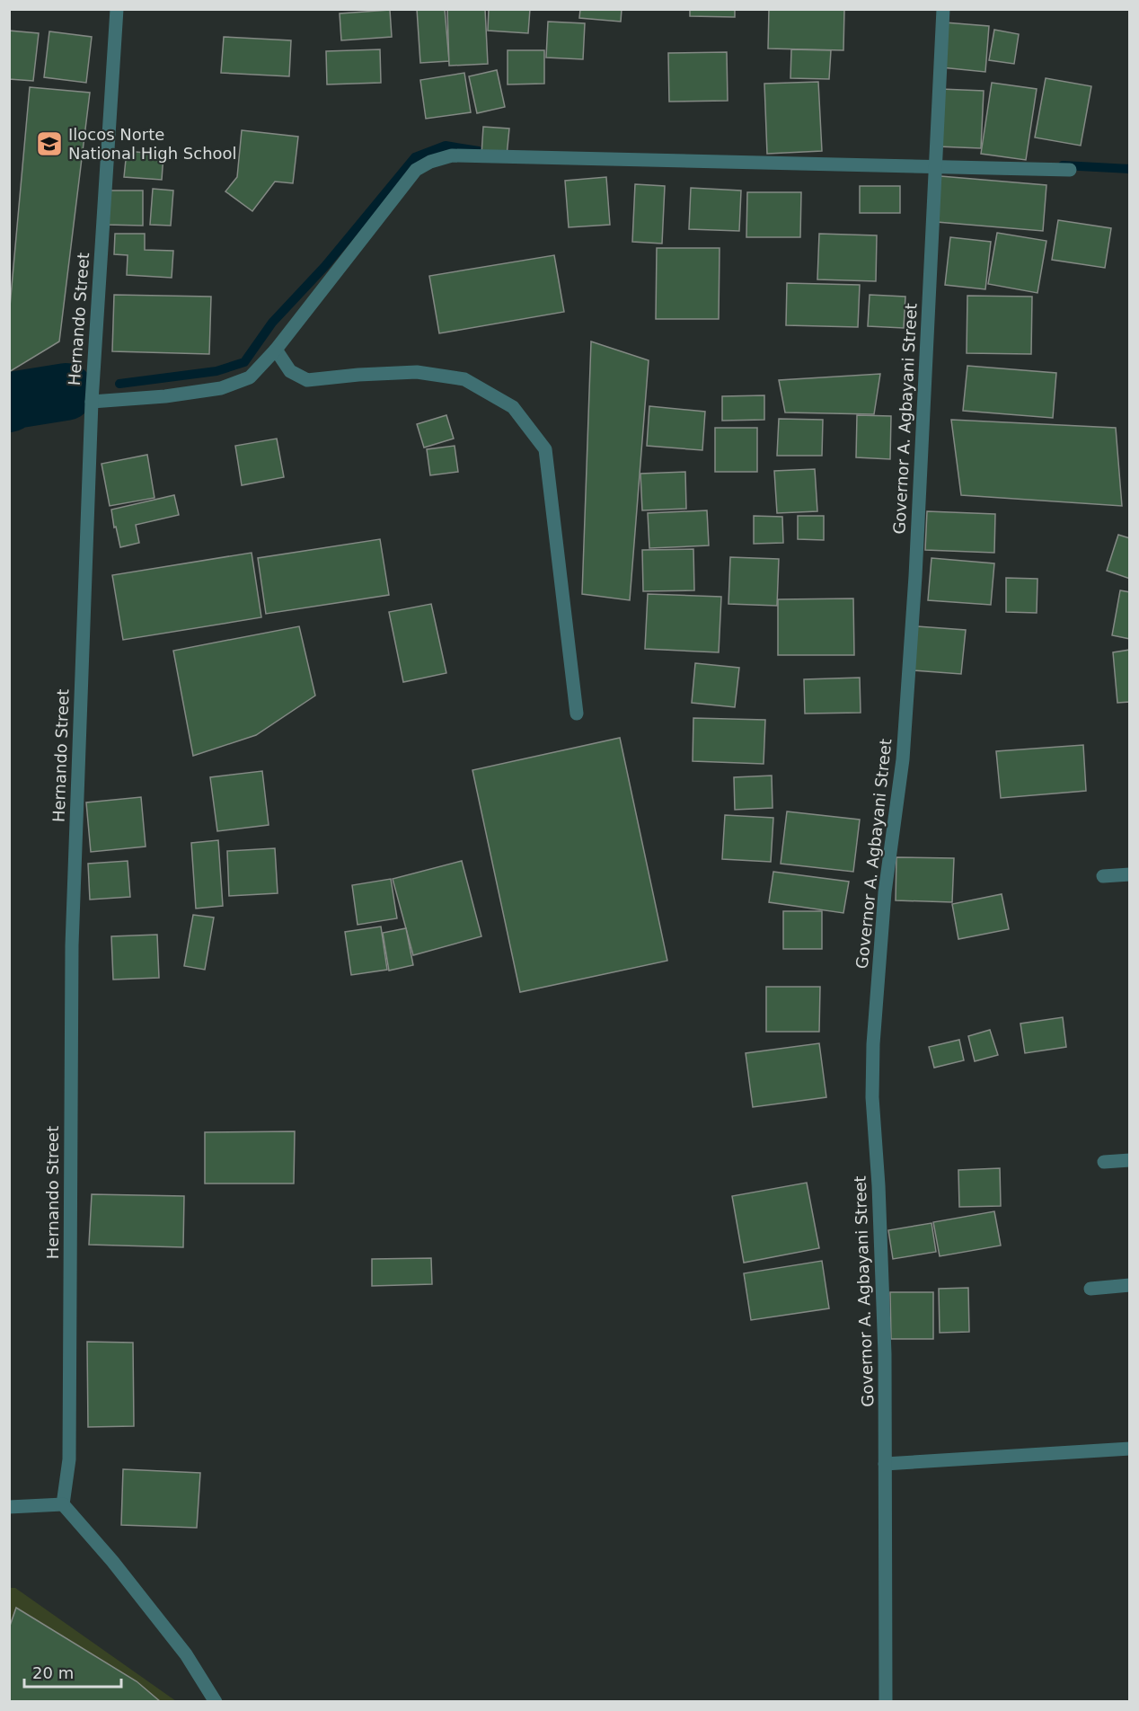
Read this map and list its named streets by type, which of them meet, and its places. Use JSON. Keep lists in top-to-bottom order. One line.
{"streets":{"street":["Hernando Street","Governor A. Agbayani Street"]},"places":{"school or university":["Ilocos Norte National High School"]},"scale_bar":"20 m"}
